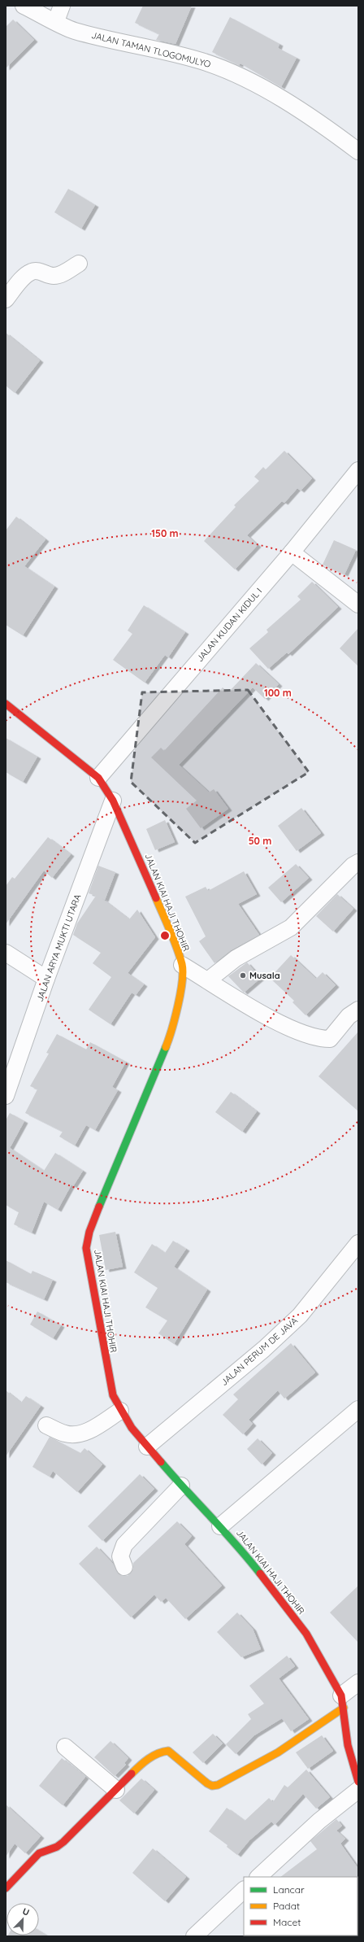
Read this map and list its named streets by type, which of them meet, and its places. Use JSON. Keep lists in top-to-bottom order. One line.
{"streets":{"street":["JALAN TAMAN TLOGOMULYO","JALAN KUDAN KIDUL I","JALAN KIAI HAJI THOHIR","JALAN ARYA MUKTI UTARA","JALAN PERUM DE JAVA"]},"crossings":[["JALAN KUDAN KIDUL I","JALAN KIAI HAJI THOHIR"],["JALAN KIAI HAJI THOHIR","JALAN ARYA MUKTI UTARA"],["JALAN KIAI HAJI THOHIR","JALAN PERUM DE JAVA"]],"places":["Musala"],"legend":["Lancar","Padat","Macet"],"north":"top right","rings":["150 m","100 m","50 m"]}
